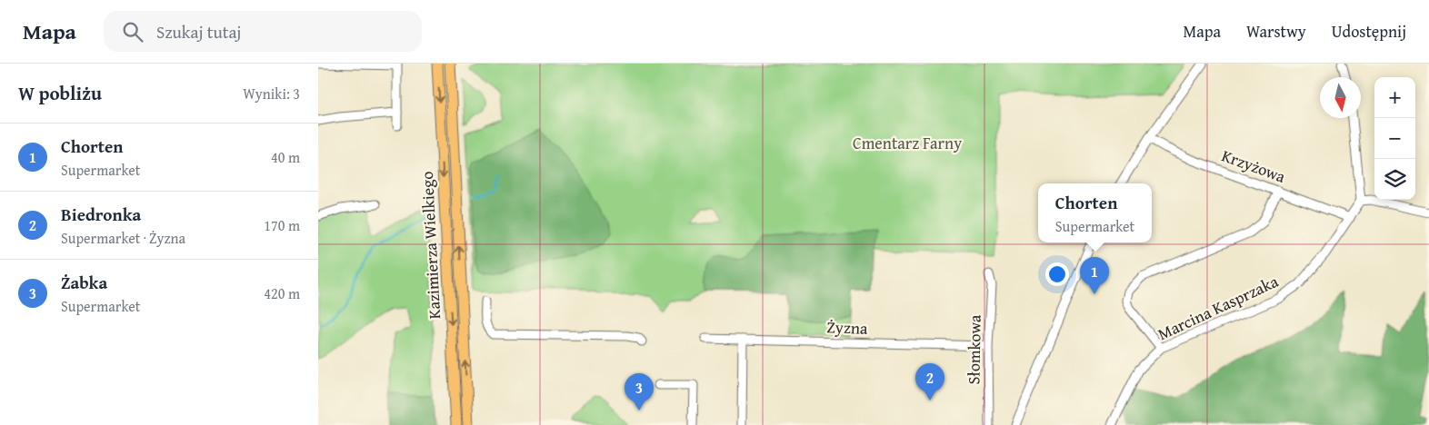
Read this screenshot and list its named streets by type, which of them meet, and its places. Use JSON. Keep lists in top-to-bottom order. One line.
{"streets":{"main road":["Kazimierza Wielkiego"],"street":["Krzyżowa","Marcina Kasprzaka","Żyzna","Słomkowa"]},"crossings":[["Krzyżowa","Marcina Kasprzaka"],["Żyzna","Słomkowa"]],"parks":["Cmentarz Farny"],"north":"bottom","page":{"header":"Mapa","search":"Szukaj tutaj","nav":["Mapa","Warstwy","Udostępnij"],"heading":["W pobliżu","Wyniki: 3"],"map_buttons":["+","−"],"list":[{"mark":"1","name":"Chorten","note":"Supermarket","value":"40 m"},{"mark":"2","name":"Biedronka","note":"Supermarket · Żyzna","value":"170 m"},{"mark":"3","name":"Żabka","note":"Supermarket","value":"420 m"}],"popup":["Chorten","Supermarket"],"pins":["1","2","3"]}}
